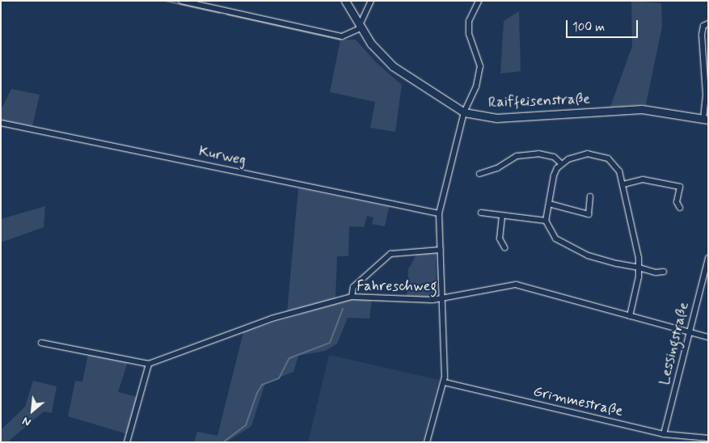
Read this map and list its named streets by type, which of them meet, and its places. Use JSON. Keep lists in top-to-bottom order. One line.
{"streets":{"street":["Raiffeisenstraße","Kurweg","Fahreschweg","Lessingstraße","Grimmestraße"]},"crossings":[["Fahreschweg","Lessingstraße"],["Lessingstraße","Grimmestraße"]],"scale_bar":"100 m","north":"bottom left"}
